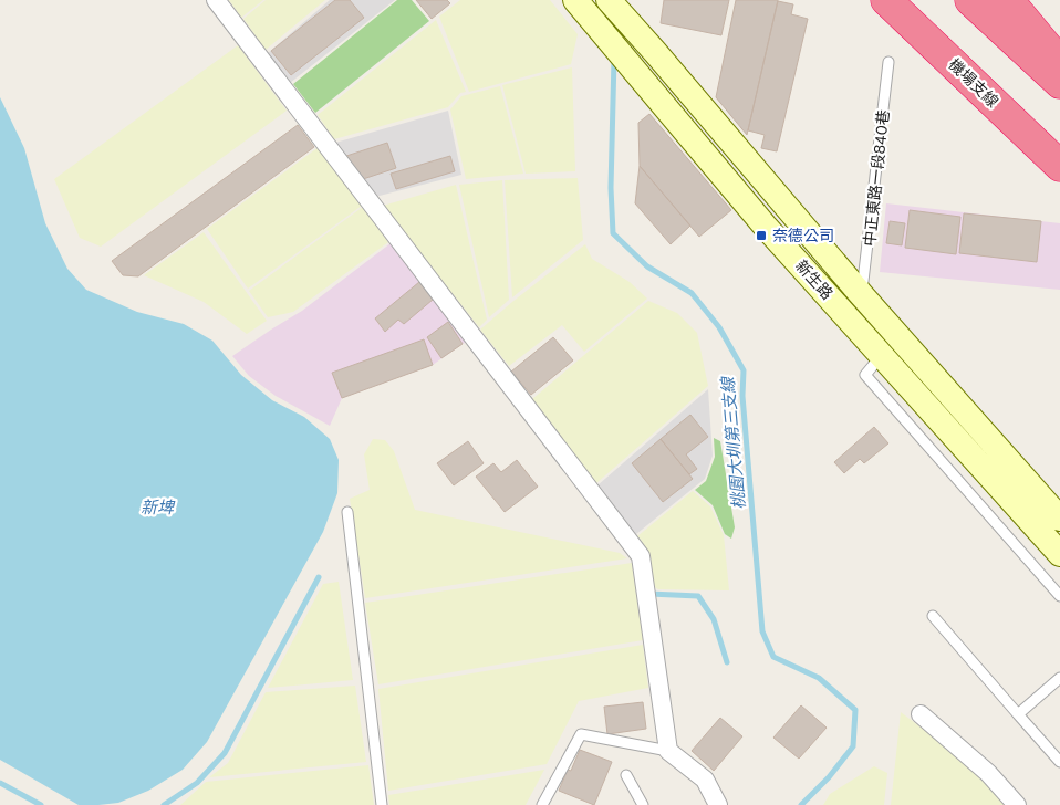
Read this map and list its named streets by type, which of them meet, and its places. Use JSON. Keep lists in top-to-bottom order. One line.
{"streets":{"highway":["機場支線"],"main road":["新生路"],"lane":["中正東路一段840巷"]},"crossings":[["中正東路一段840巷","新生路"]],"water":["桃園大圳第三支線","新埤"],"places":{"transit":["奈德公司"]}}
